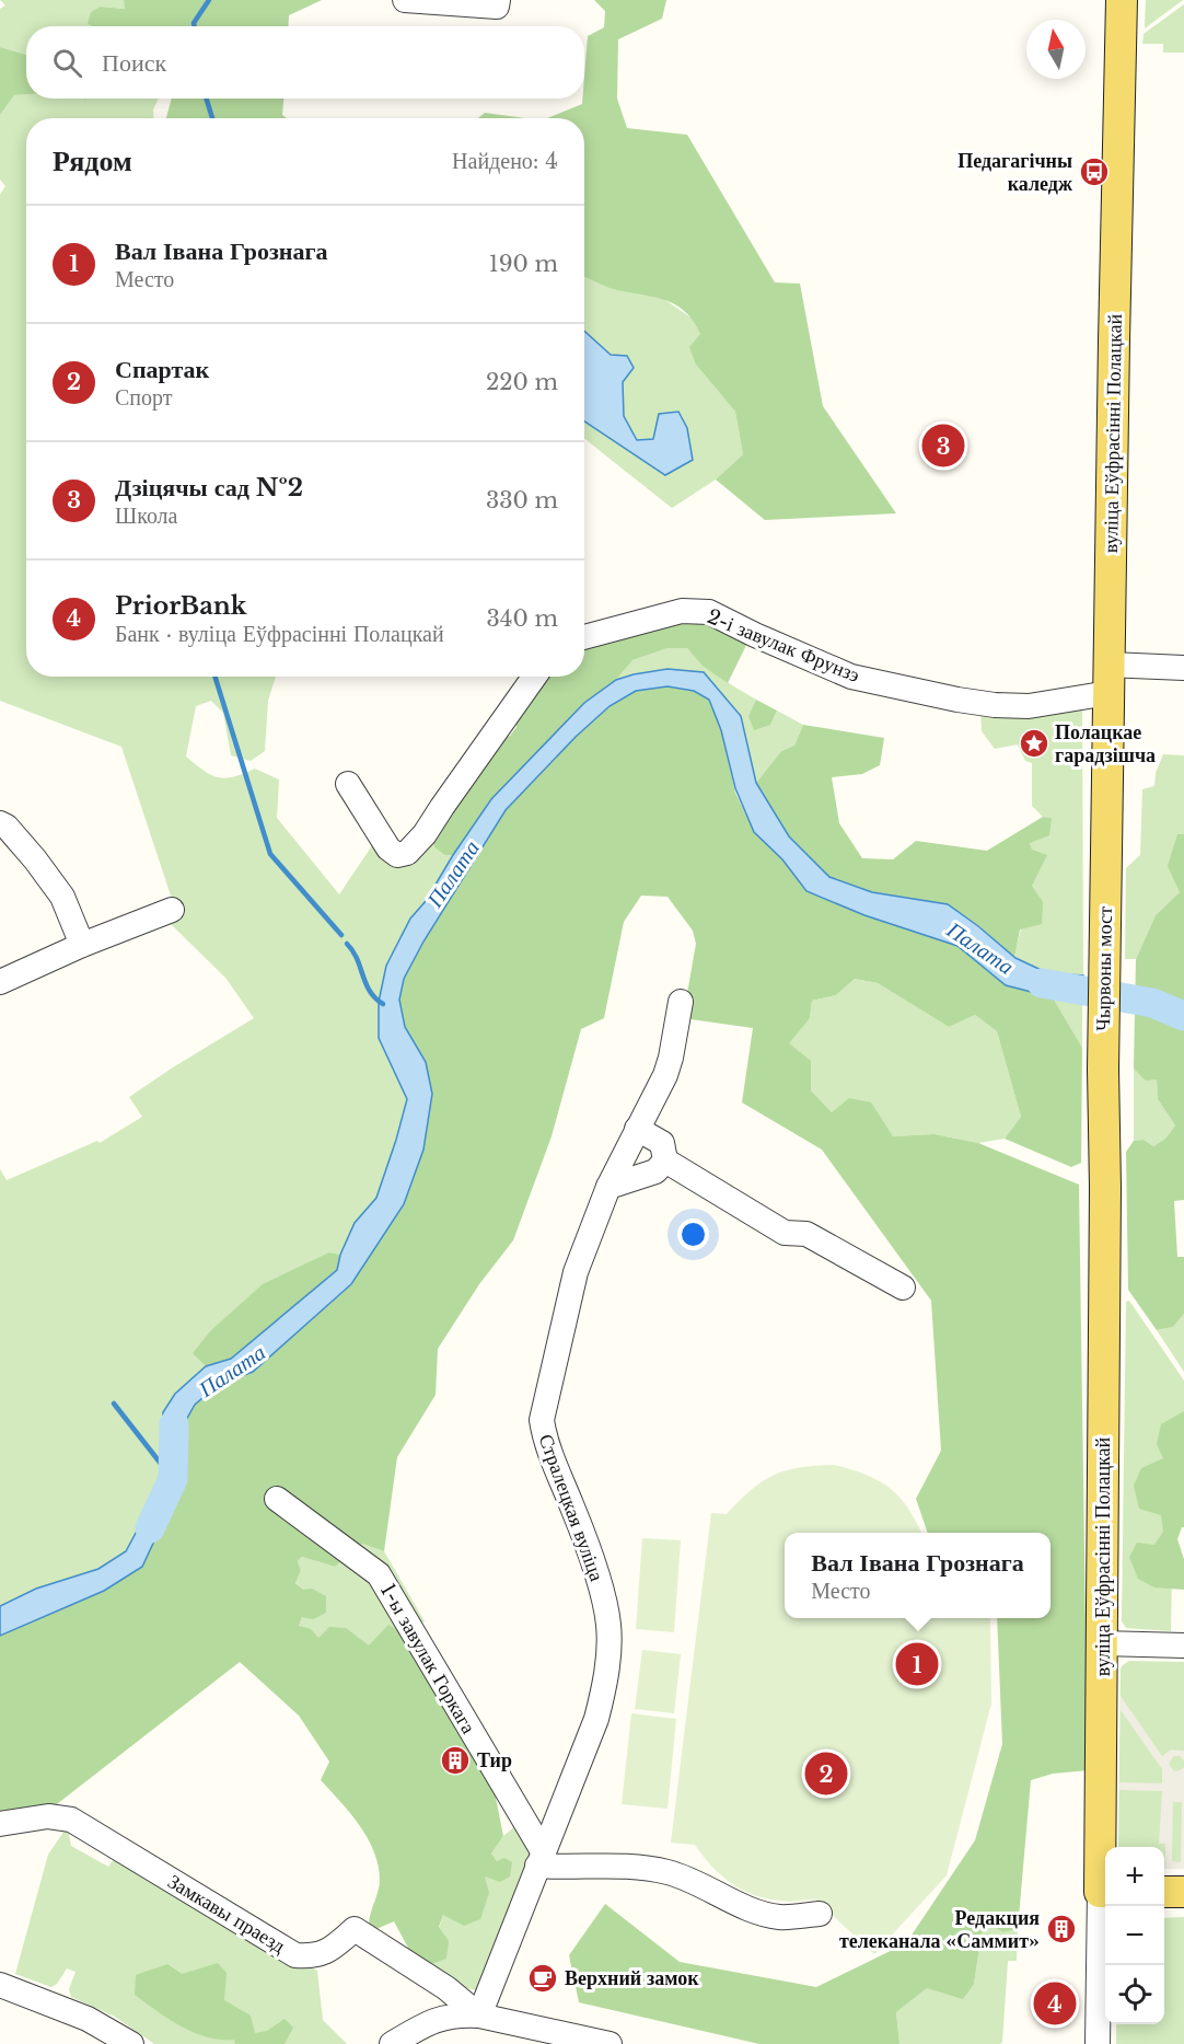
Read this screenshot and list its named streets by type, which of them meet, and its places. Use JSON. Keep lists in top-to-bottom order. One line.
{"streets":{"main road":["вуліца Еўфрасінні Полацкай","Чырвоны мост"],"street":["2-і завулак Фрунзэ","Стралецкая вуліца","1-ы завулак Горкага","Замкавы праезд"]},"crossings":[["вуліца Еўфрасінні Полацкай","2-і завулак Фрунзэ"],["вуліца Еўфрасінні Полацкай","Чырвоны мост"],["Стралецкая вуліца","1-ы завулак Горкага"],["Стралецкая вуліца","Замкавы праезд"]],"water":["Палата"],"places":{"bus stop":["Педагагічны каледж"],"place":["Полацкае гарадзішча"],"building":["Тир","Редакция телеканала «Саммит»"],"cafe":["Верхний замок"]},"north":"top","page":{"search":"Поиск","heading":["Рядом","Найдено: 4"],"list":[{"mark":"1","name":"Вал Івана Грознага","note":"Место","value":"190 m"},{"mark":"2","name":"Спартак","note":"Спорт","value":"220 m"},{"mark":"3","name":"Дзіцячы сад №2","note":"Школа","value":"330 m"},{"mark":"4","name":"PriorBank","note":"Банк · вуліца Еўфрасінні Полацкай","value":"340 m"}],"pins":["3","1","2","4"],"popup":["Вал Івана Грознага","Место"],"map_buttons":["+","−"]}}
